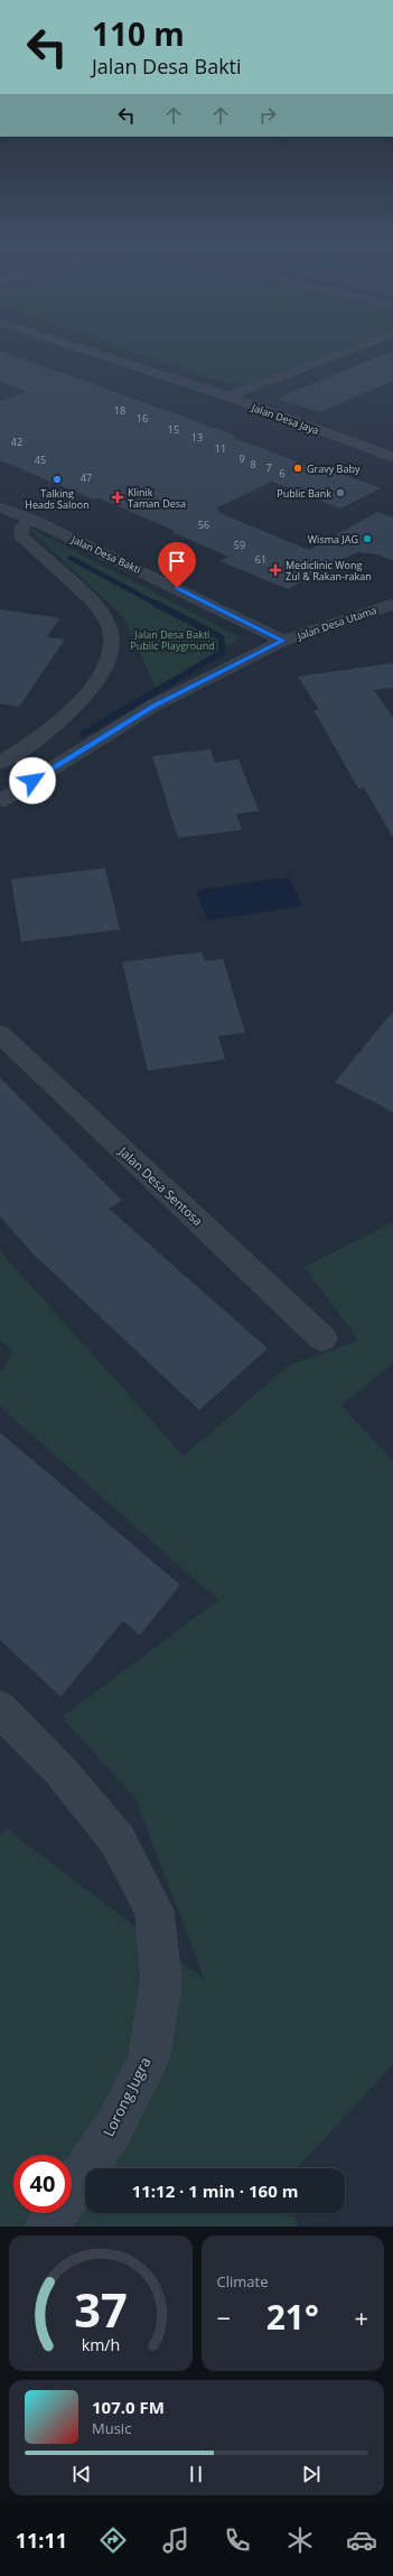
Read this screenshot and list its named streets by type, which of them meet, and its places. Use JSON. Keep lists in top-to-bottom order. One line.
{"streets":{"street":["Jalan Desa Jaya","Jalan Desa Bakti","Jalan Desa Utama","Jalan Desa Sentosa","Lorong Jugra"]},"crossings":[["Jalan Desa Bakti","Jalan Desa Utama"]],"parks":["Jalan Desa Bakti Public Playground"],"places":{"other":["Gravy Baby","Talking Heads Saloon","Public Bank","Wisma JAG"],"health":["Klinik Taman Desa","Mediclinic Wong Zul & Rakan-rakan"]},"house_numbers":["18","16","15","13","42","11","9","45","8","7","6","47","56","59","61"],"page":{"turn":["110 m","Jalan Desa Bakti"],"limit":"40","trip":"11:12 · 1 min · 160 m","tile":"Climate","heat":["−","21°","+"],"song":["107.0 FM","Music"],"tabs":"11:11","gauge":["37","km/h"]}}
